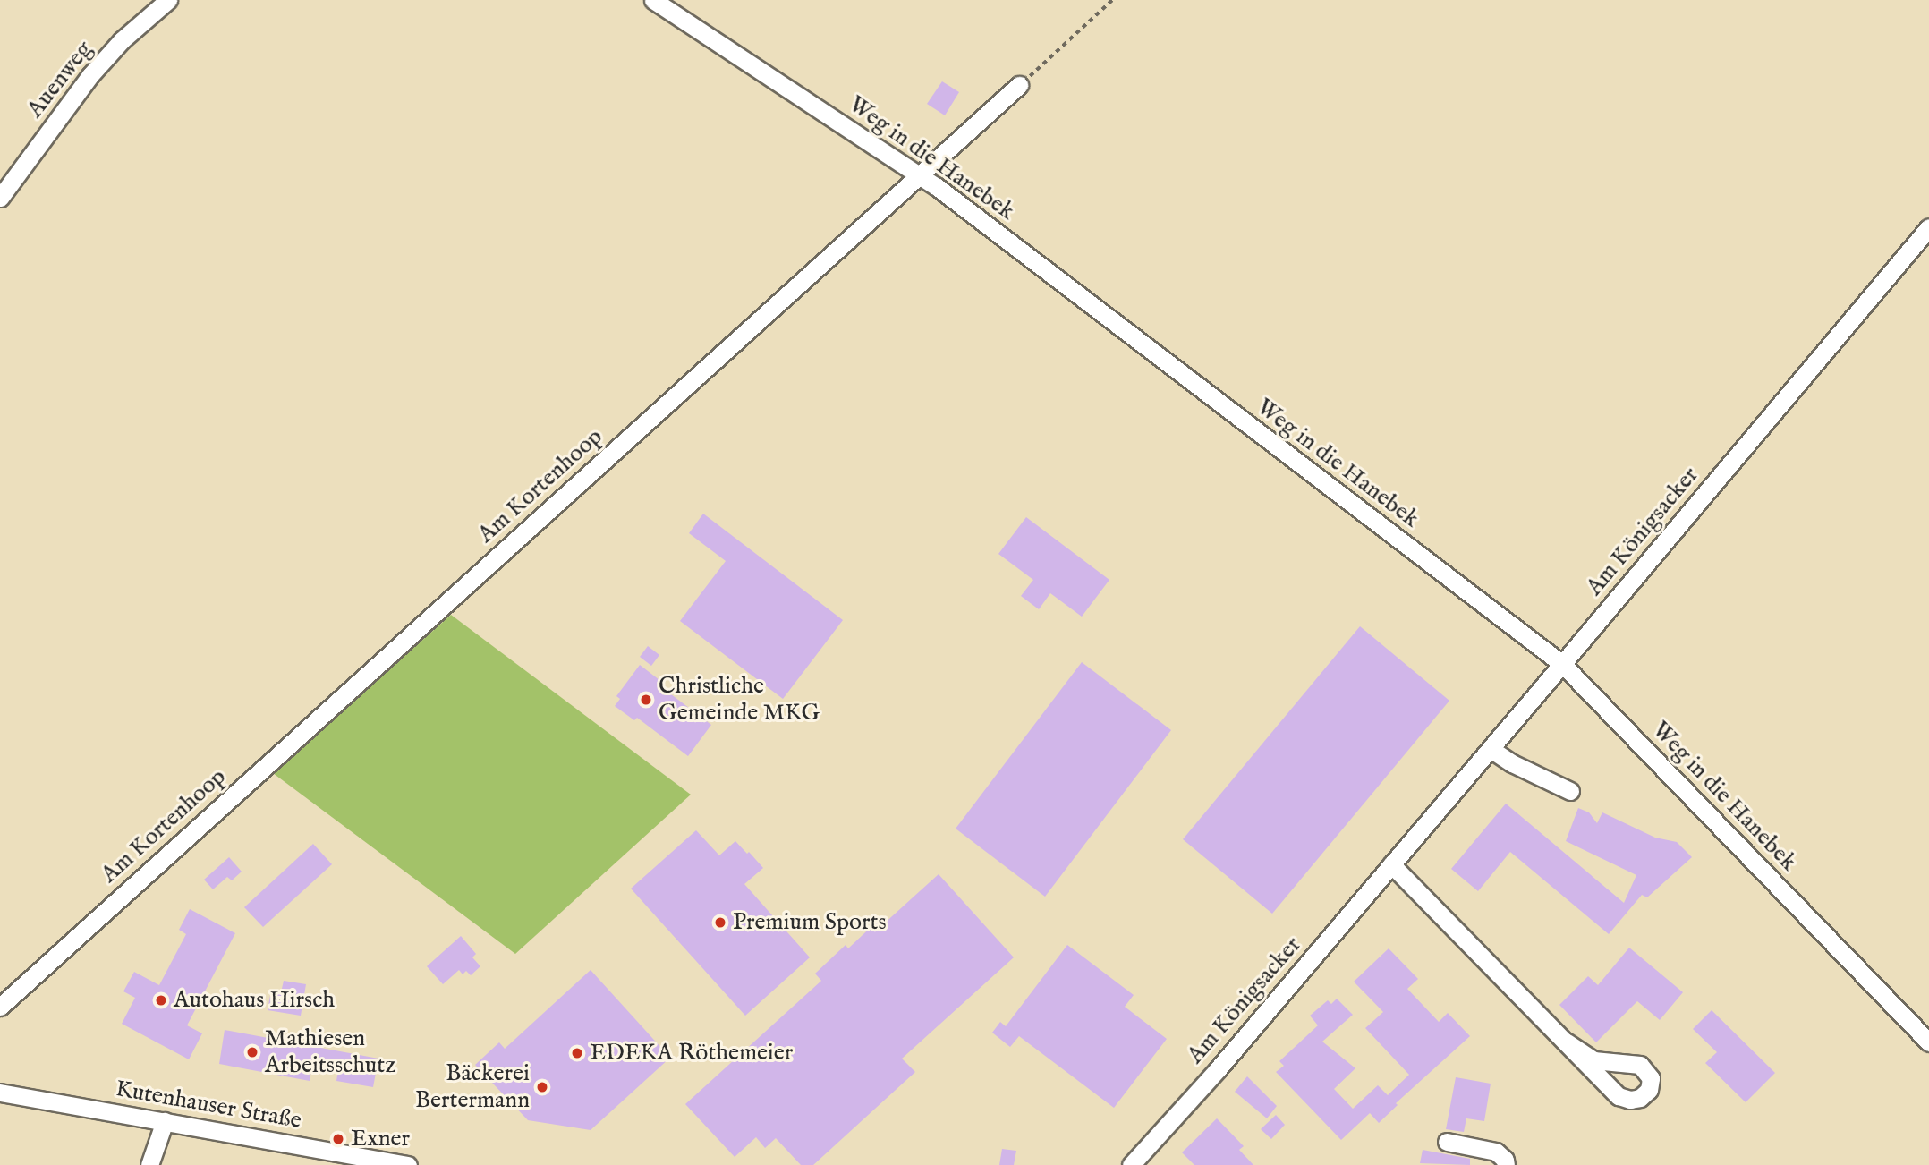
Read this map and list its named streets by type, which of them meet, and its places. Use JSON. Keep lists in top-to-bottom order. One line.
{"streets":{"street":["Auenweg","Weg in die Hanebek","Am Kortenhoop","Am Königsacker","Kutenhauser Straße"]},"crossings":[["Weg in die Hanebek","Am Kortenhoop"],["Weg in die Hanebek","Am Königsacker"]],"places":["Christliche Gemeinde MKG","Premium Sports","Autohaus Hirsch","Mathiesen Arbeitsschutz","EDEKA Röthemeier","Bäckerei Bertermann","Exner"]}
